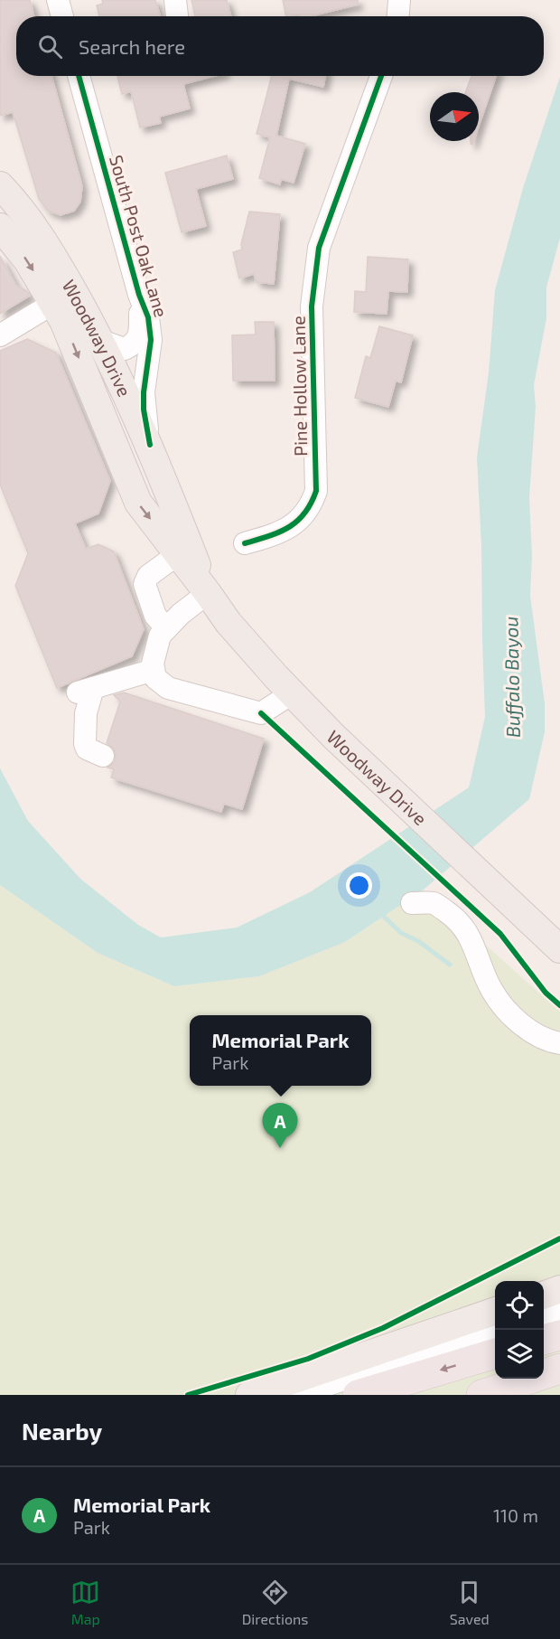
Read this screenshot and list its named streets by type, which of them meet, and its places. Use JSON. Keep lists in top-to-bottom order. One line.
{"streets":{"main road":["Woodway Drive"],"street":["South Post Oak Lane","Pine Hollow Lane"]},"crossings":[["South Post Oak Lane","Woodway Drive"]],"water":["Buffalo Bayou"],"north":"right","page":{"search":"Search here","popup":["Memorial Park","Park"],"pins":"A","heading":"Nearby","list":[{"mark":"A","name":"Memorial Park","note":"Park","value":"110 m"}],"nav":["Map","Directions","Saved"]}}
